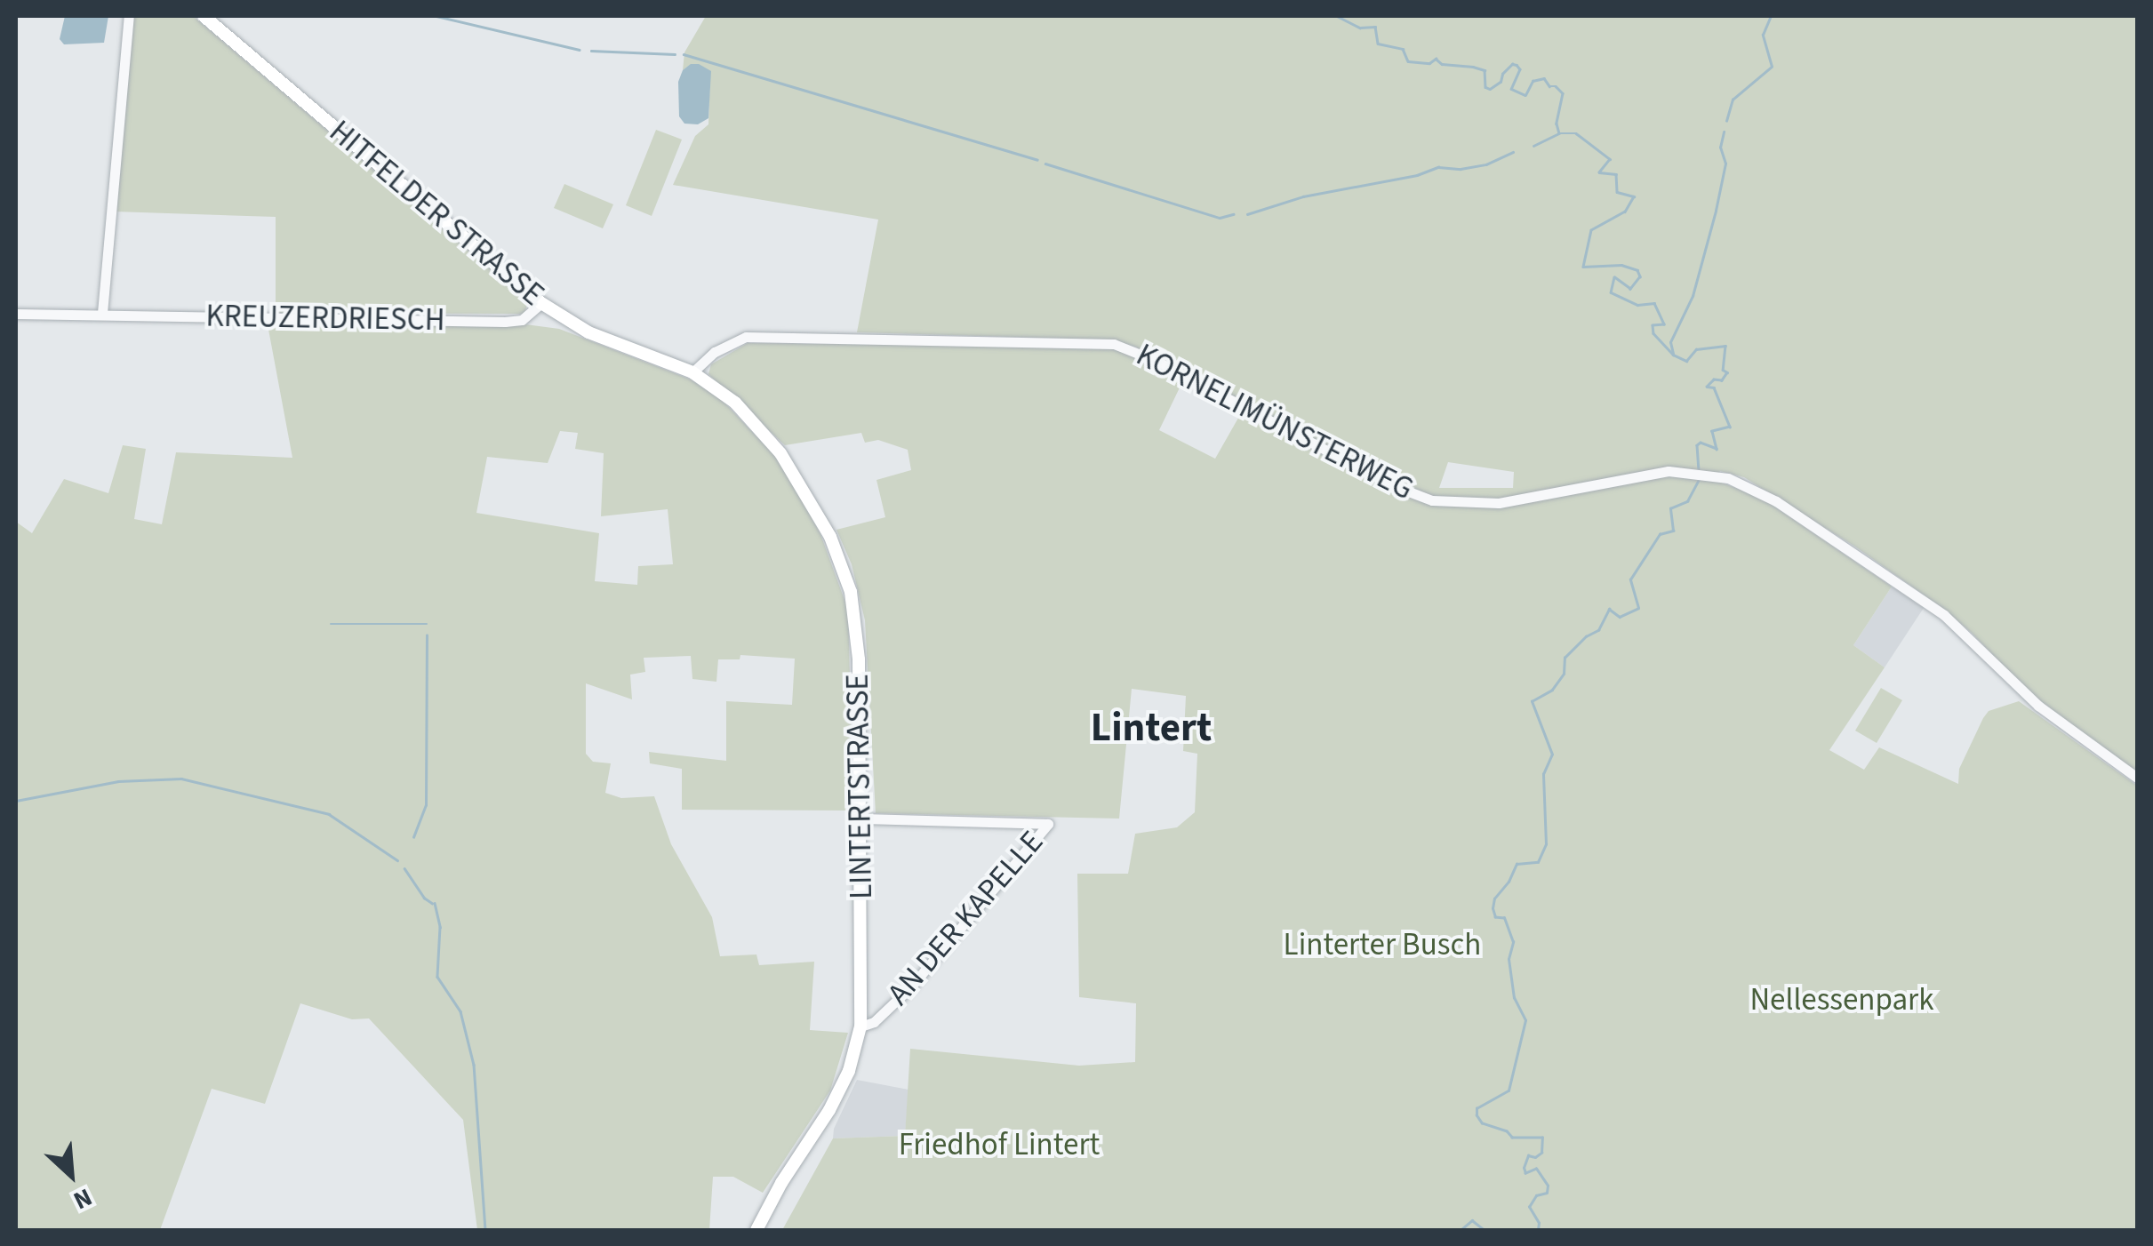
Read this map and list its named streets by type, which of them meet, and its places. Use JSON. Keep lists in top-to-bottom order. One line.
{"streets":{"main road":["HITFELDER STRASSE","LINTERTSTRASSE"],"street":["KREUZERDRIESCH","KORNELIMÜNSTERWEG","AN DER KAPELLE"]},"crossings":[["HITFELDER STRASSE","KREUZERDRIESCH"],["HITFELDER STRASSE","KORNELIMÜNSTERWEG"],["HITFELDER STRASSE","LINTERTSTRASSE"],["KORNELIMÜNSTERWEG","LINTERTSTRASSE"],["LINTERTSTRASSE","AN DER KAPELLE"]],"districts":["Lintert"],"parks":["Linterter Busch","Nellessenpark","Friedhof Lintert"],"north":"bottom right"}
